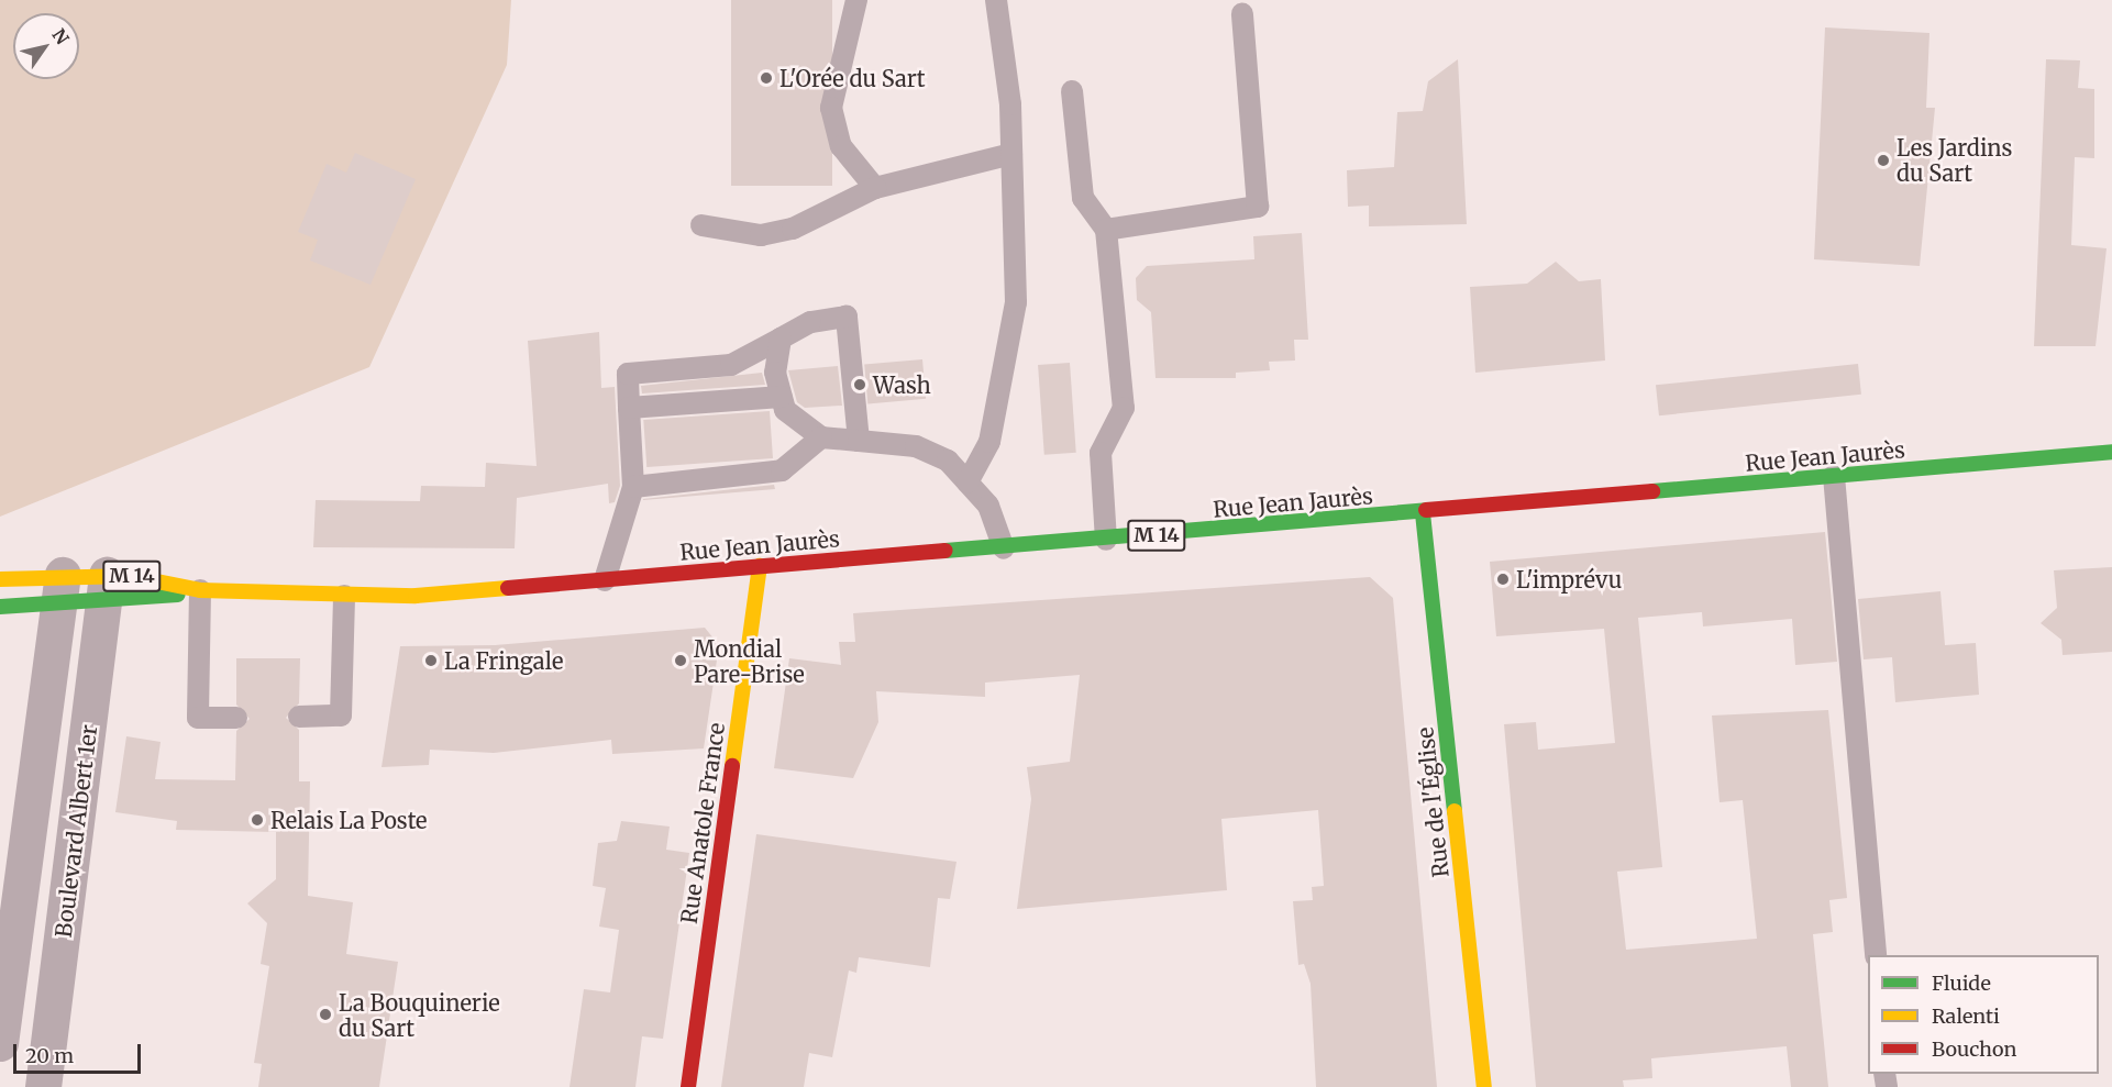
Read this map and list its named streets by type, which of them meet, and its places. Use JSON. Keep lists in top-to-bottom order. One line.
{"streets":{"main road":["Rue Jean Jaurès","M 14","Rue de l'Église","Rue Anatole France"],"street":["Boulevard Albert 1er"]},"crossings":[["Rue Jean Jaurès","Rue de l'Église"],["Rue Jean Jaurès","Rue Anatole France"],["Rue Jean Jaurès","Boulevard Albert 1er"]],"places":["L'Orée du Sart","Les Jardins du Sart","Wash","L'imprévu","La Fringale","Mondial Pare-Brise","Relais La Poste","La Bouquinerie du Sart"],"legend":["Fluide","Ralenti","Bouchon"],"scale_bar":"20 m","north":"top right"}
